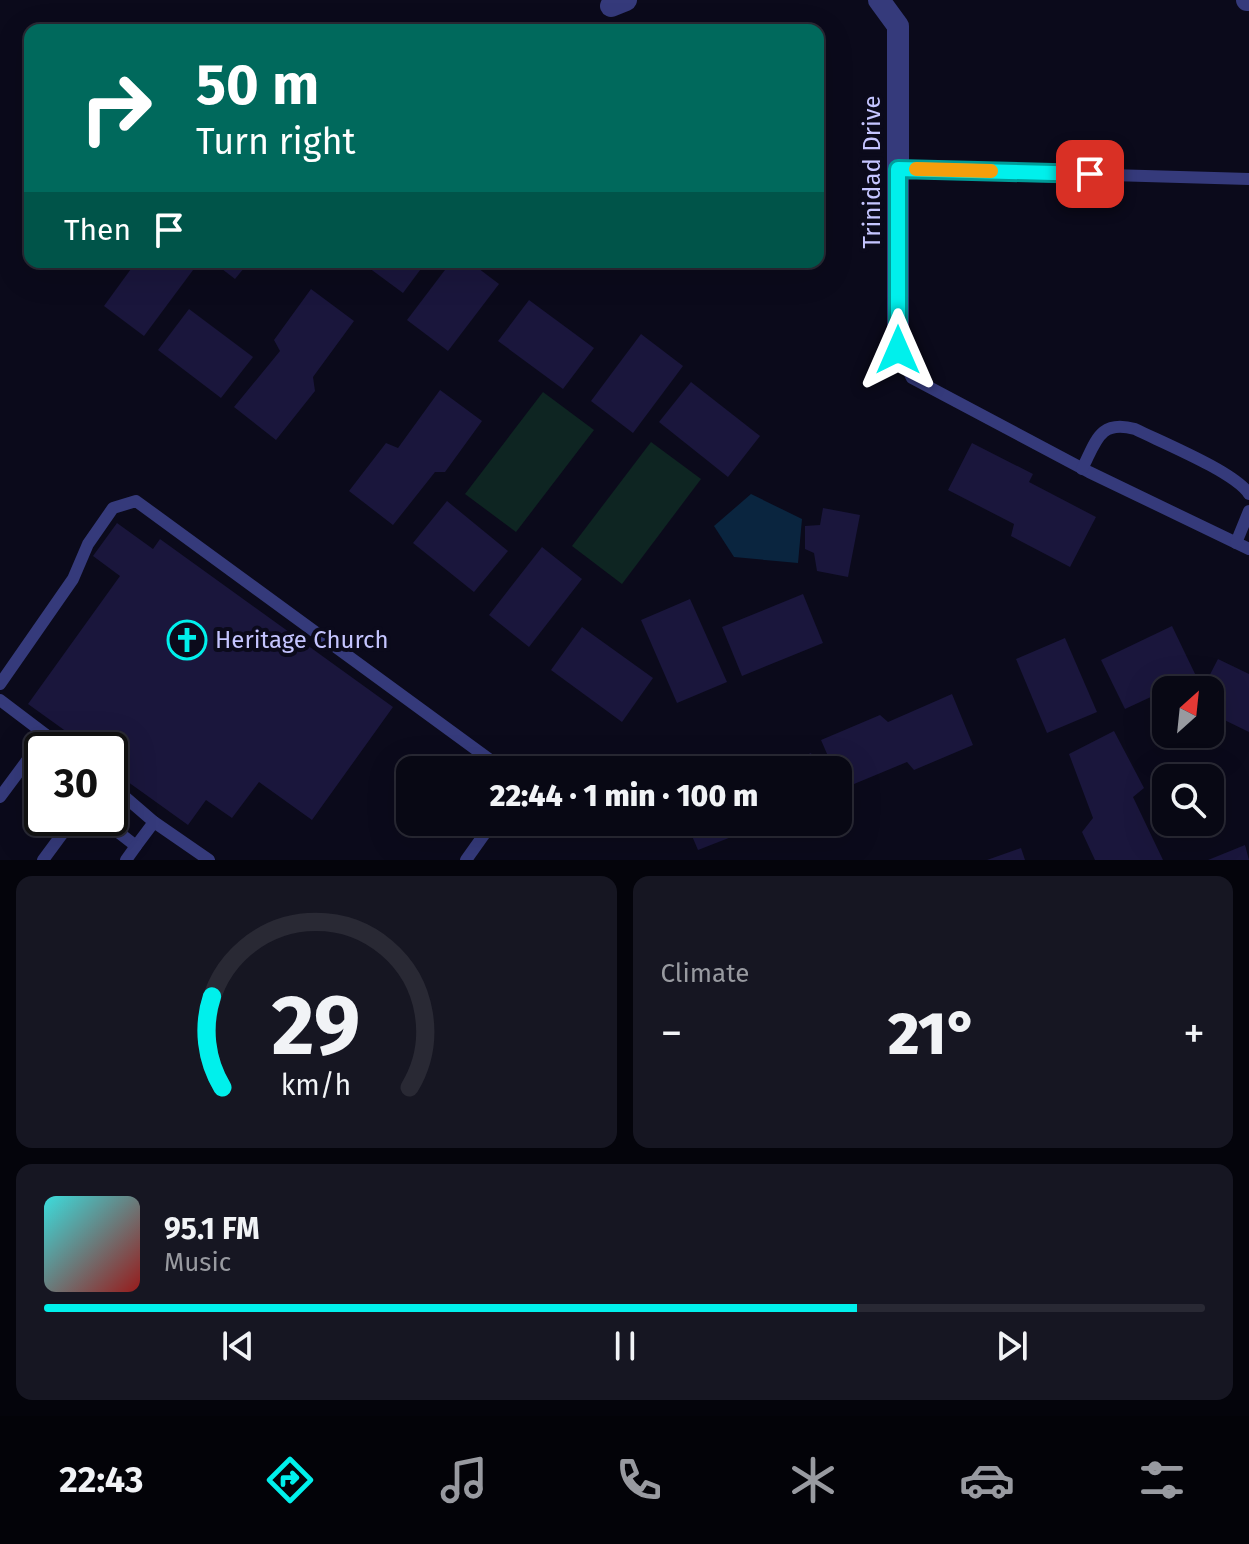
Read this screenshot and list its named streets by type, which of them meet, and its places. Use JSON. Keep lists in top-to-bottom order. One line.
{"streets":{"street":["Trinidad Drive"]},"places":{"church":["Heritage Church"]},"north":"top right","page":{"turn":["50 m","Turn right"],"then":"Then","limit":"30","trip":"22:44 · 1 min · 100 m","tile":"Climate","heat":["−","21°","+"],"song":["95.1 FM","Music"],"tabs":"22:43","gauge":["29","km/h"]}}
